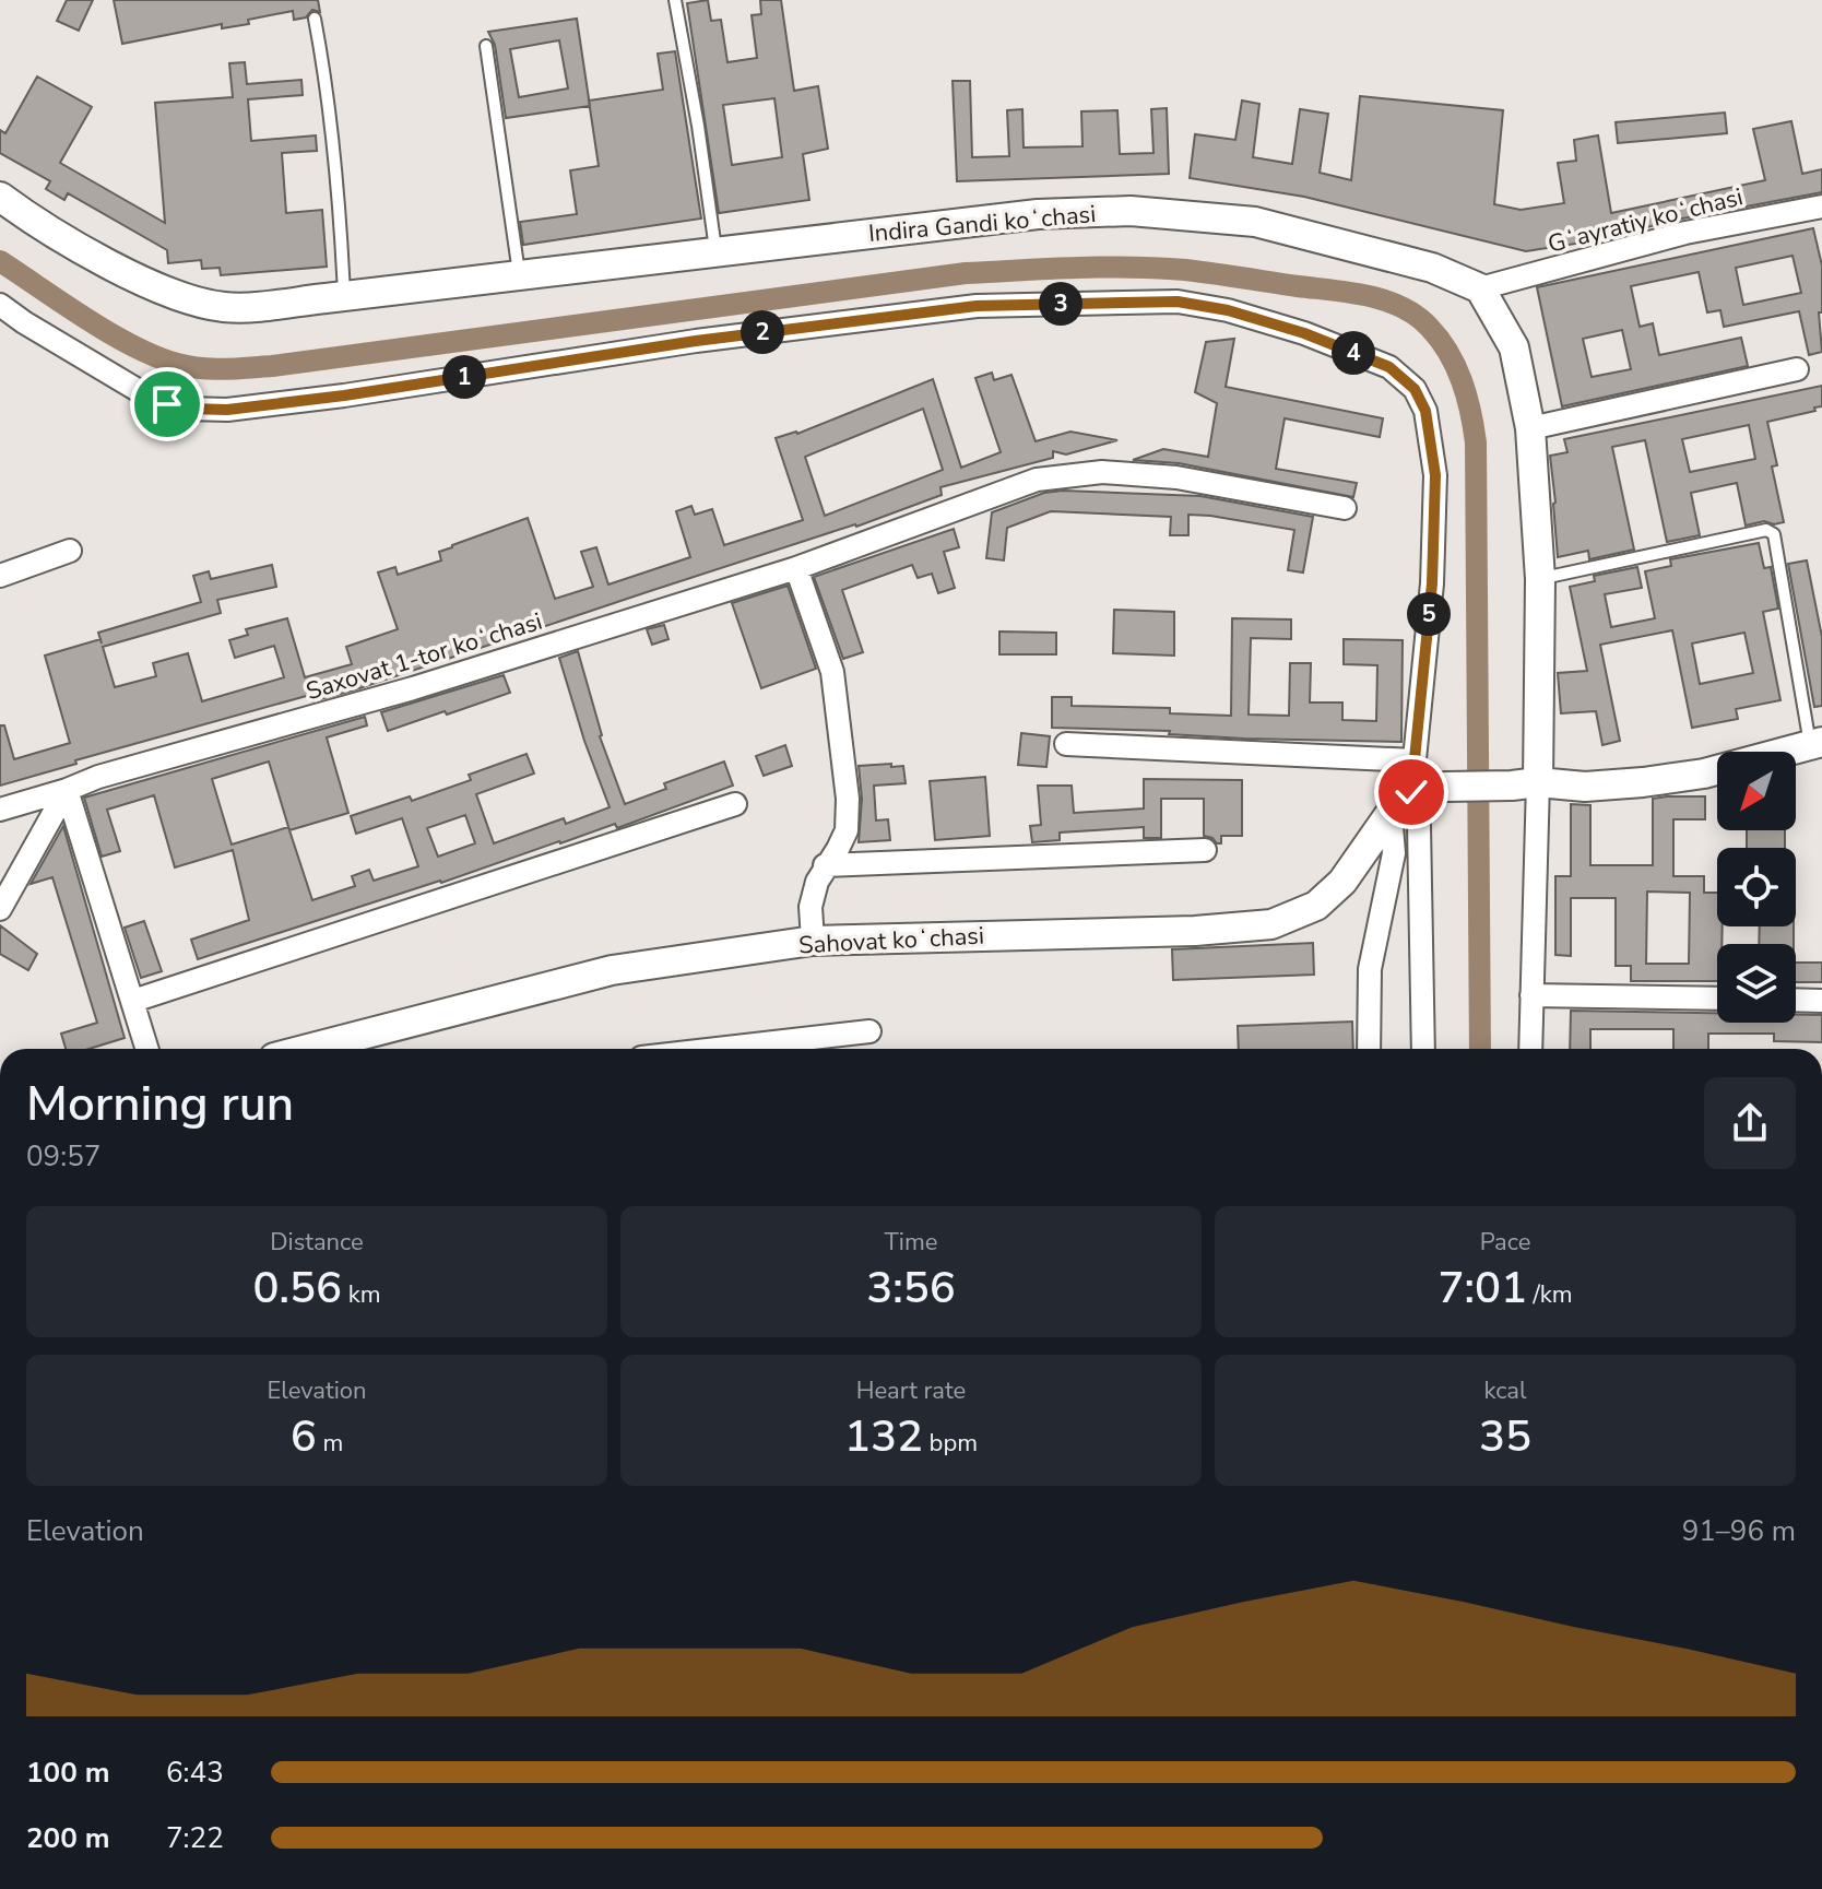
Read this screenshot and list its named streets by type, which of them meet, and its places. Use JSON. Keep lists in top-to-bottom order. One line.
{"streets":{"street":["Gʻayratiy koʻchasi","Indira Gandi koʻchasi","Saxovat 1-tor koʻchasi","Sahovat koʻchasi"]},"crossings":[["Gʻayratiy koʻchasi","Indira Gandi koʻchasi"]],"north":"bottom left","page":{"pins":["3","2","4","1","5"],"heading":["Morning run","09:57"],"stats":[["Distance","0.56 km"],["Time","3:56"],["Pace","7:01 /km"],["Elevation","6 m"],["Heart rate","132 bpm"],["kcal","35"]],"chart":["Elevation","91–96 m"],"list":[{"name":"100 m","note":"6:43"},{"name":"200 m","note":"7:22"}]}}
